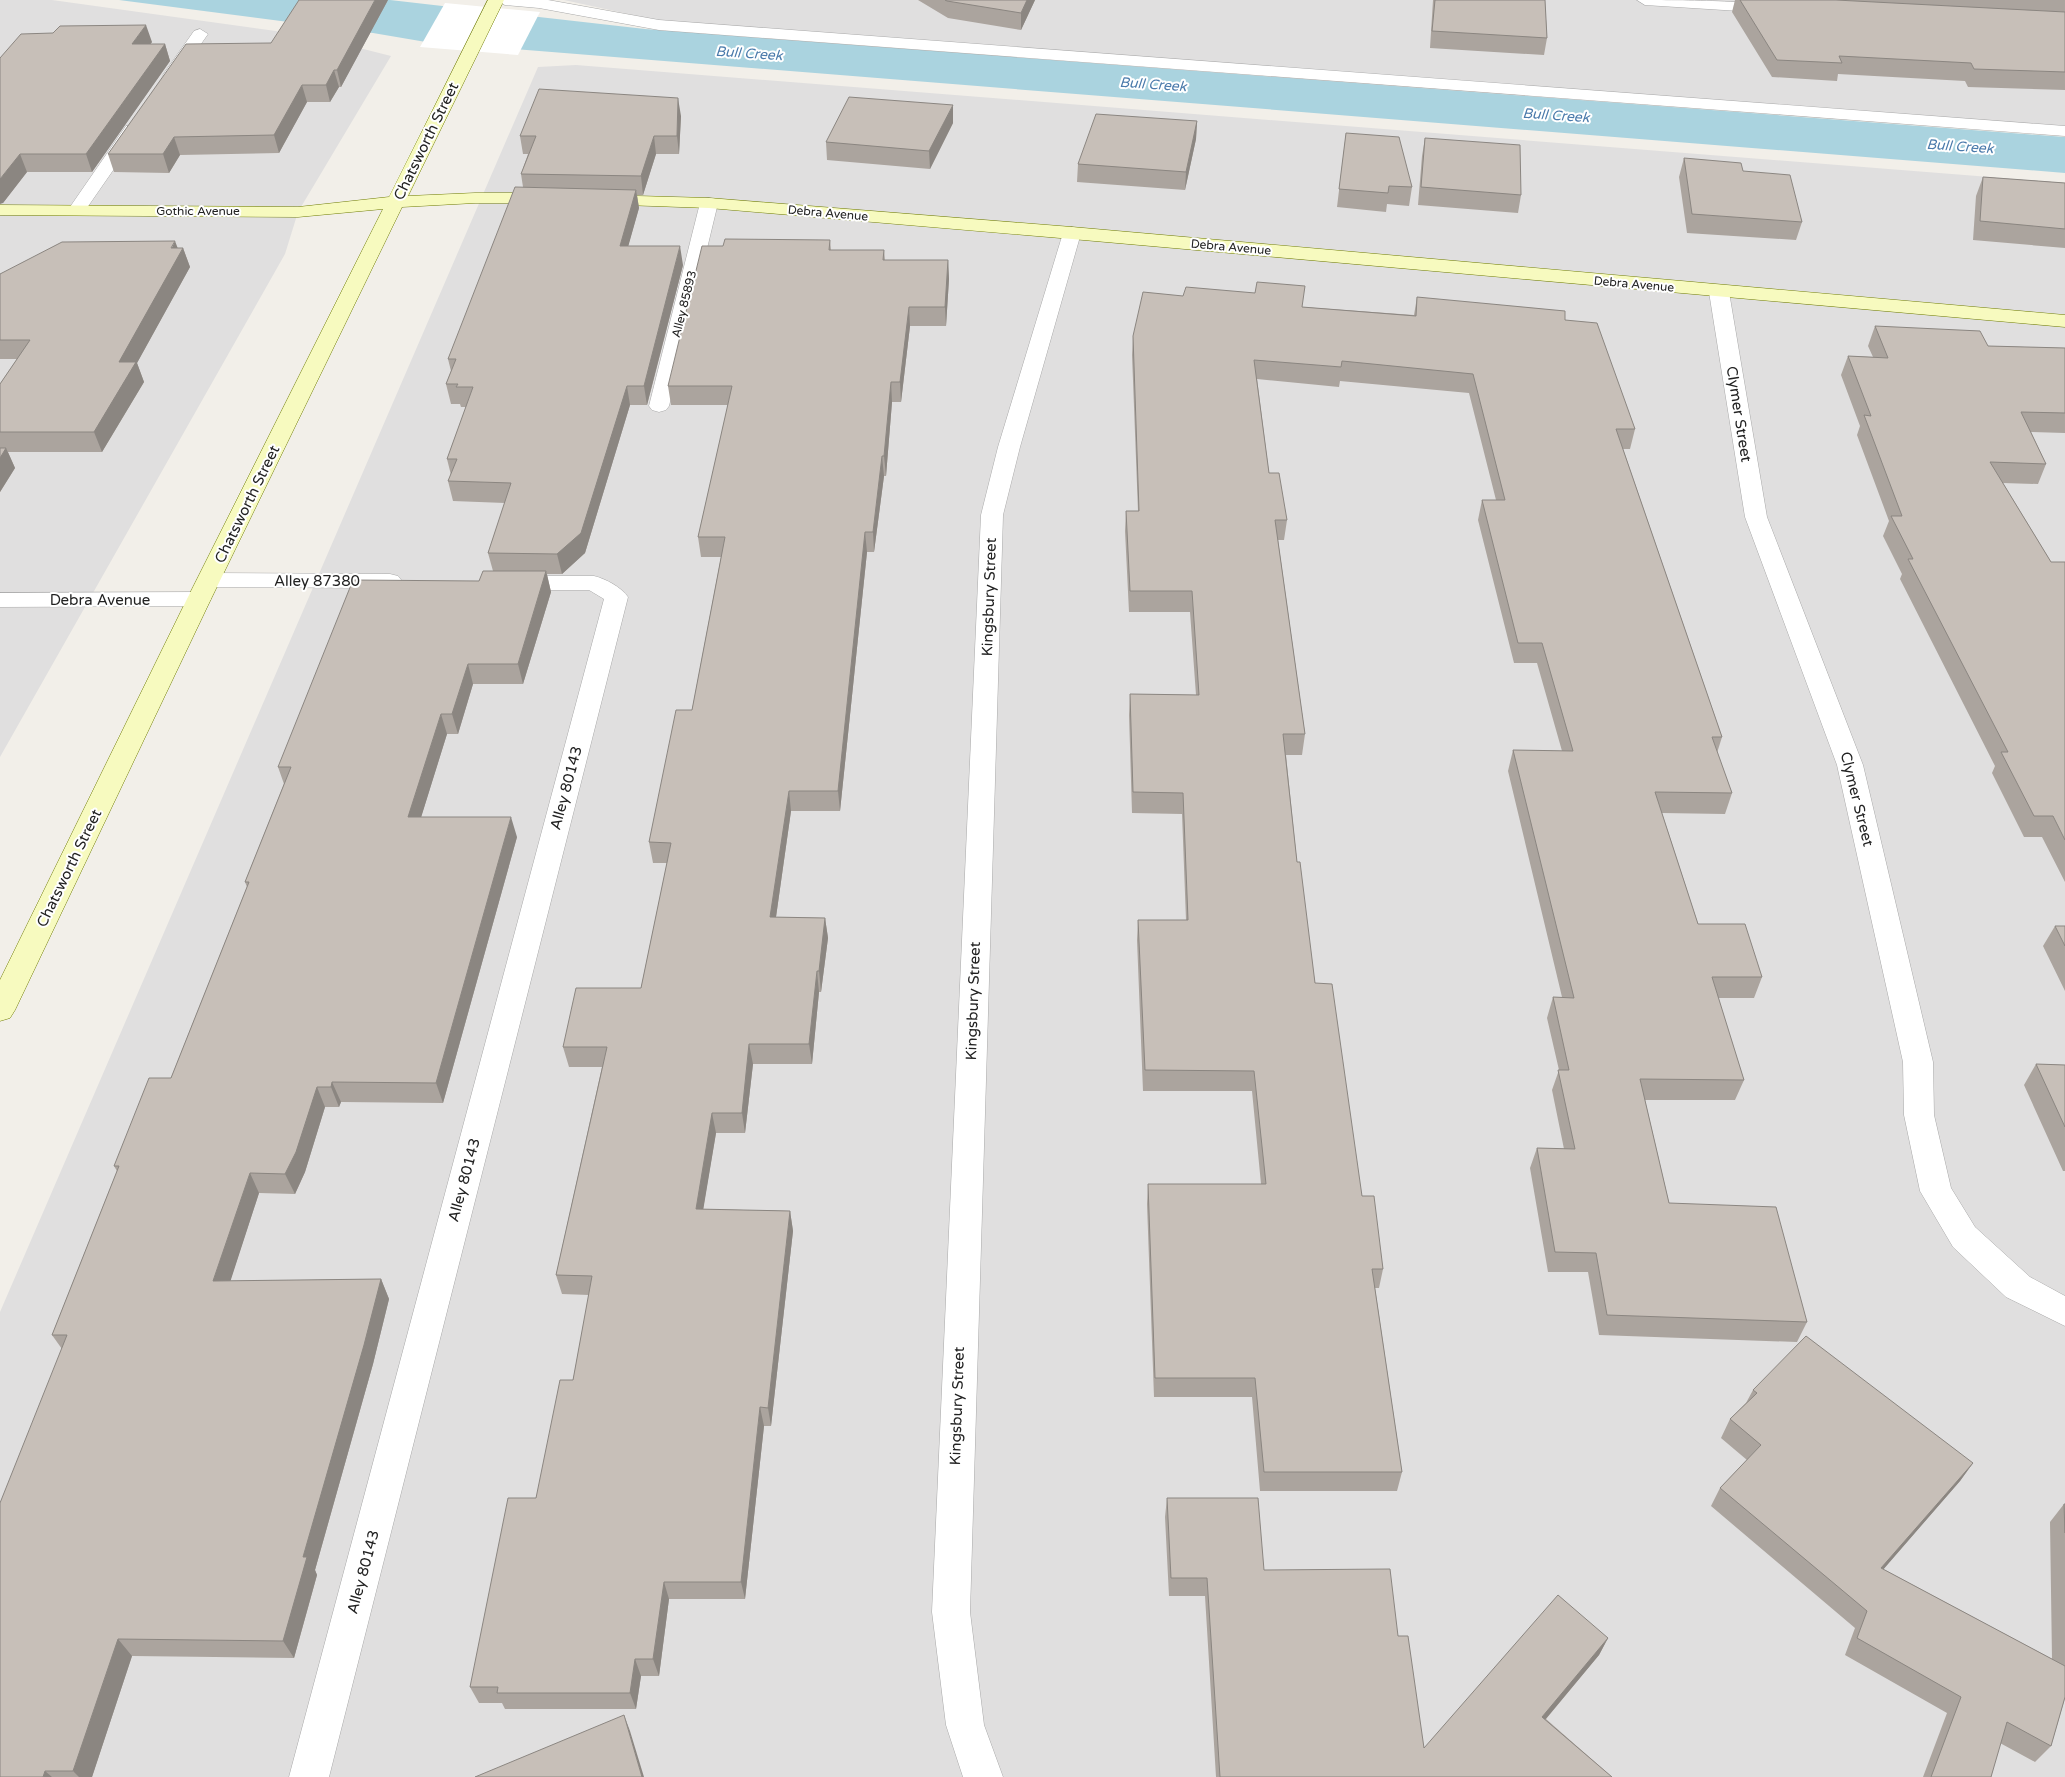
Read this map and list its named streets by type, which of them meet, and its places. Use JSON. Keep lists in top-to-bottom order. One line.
{"streets":{"street":["Chatsworth Street","Gothic Avenue","Debra Avenue","Alley 85893","Clymer Street","Alley 87380","Kingsbury Street","Alley 80143"]},"crossings":[["Chatsworth Street","Gothic Avenue"],["Chatsworth Street","Debra Avenue"],["Chatsworth Street","Alley 87380"],["Debra Avenue","Alley 85893"],["Debra Avenue","Clymer Street"],["Debra Avenue","Alley 87380"],["Debra Avenue","Kingsbury Street"]],"water":["Bull Creek"]}
